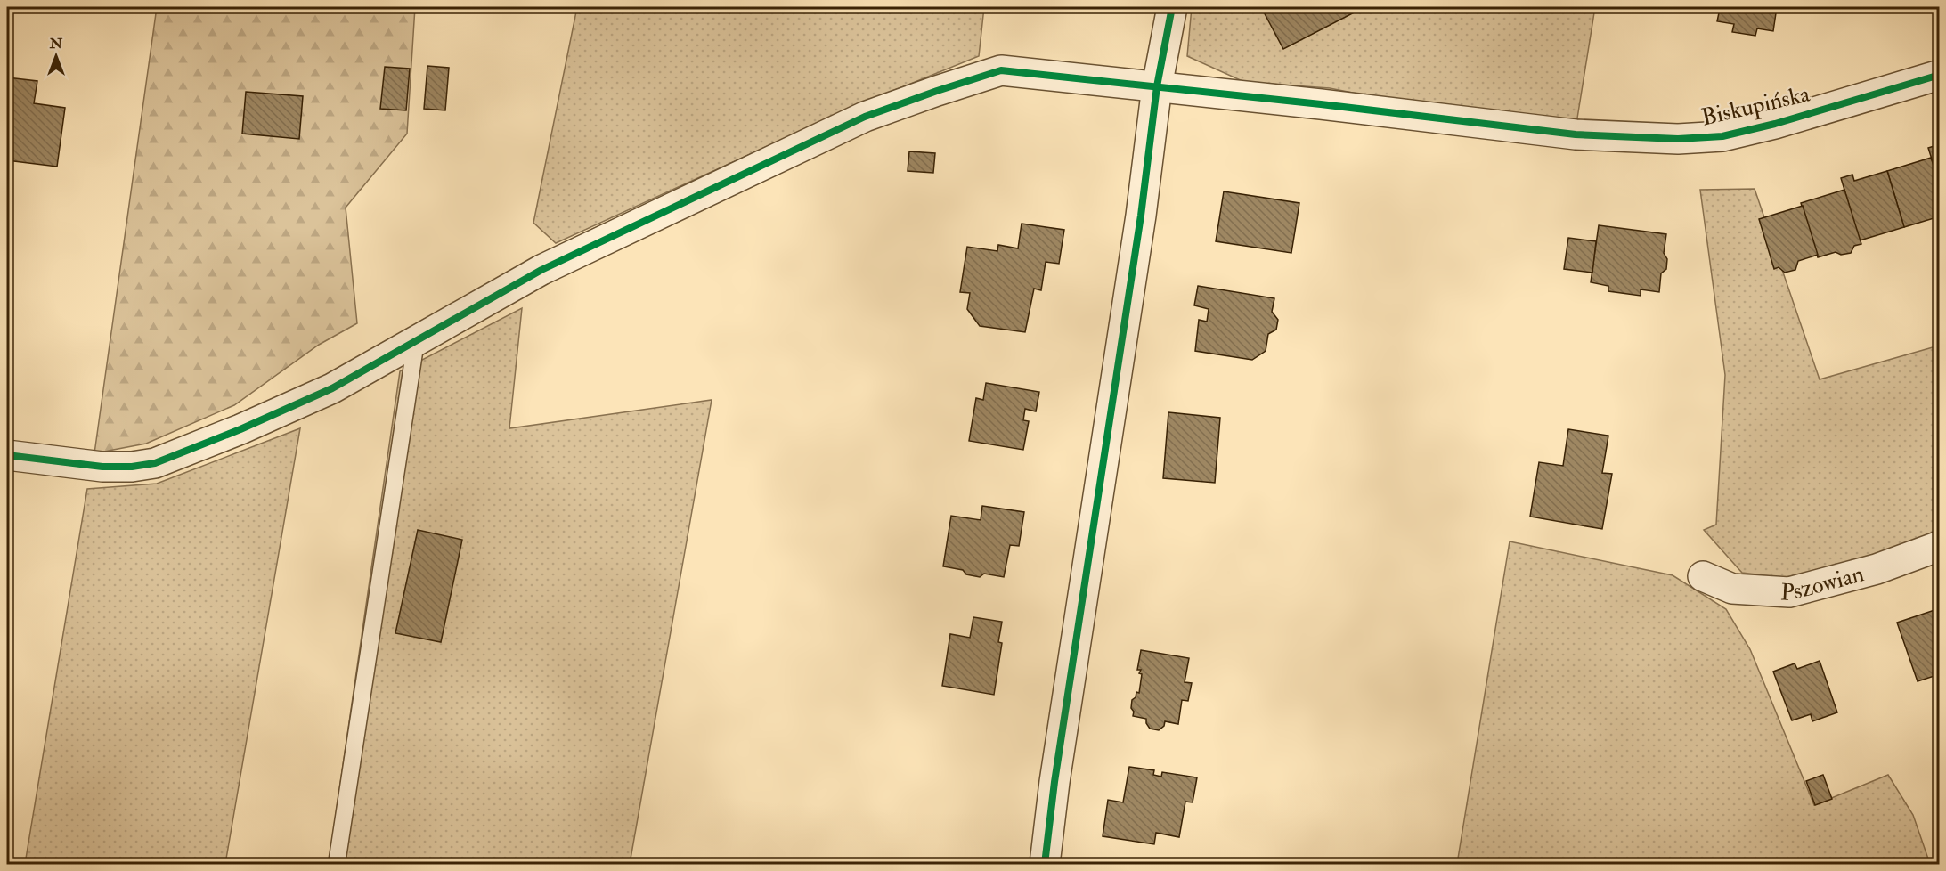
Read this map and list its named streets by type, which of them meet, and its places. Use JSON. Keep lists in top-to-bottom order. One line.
{"streets":{"street":["Biskupińska","Pszowian"]},"north":"top"}
